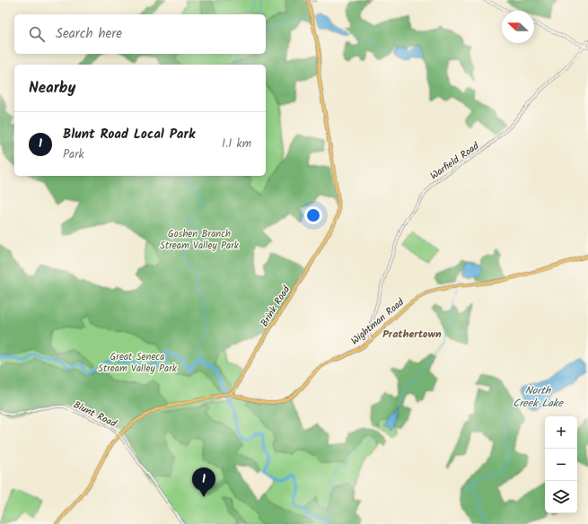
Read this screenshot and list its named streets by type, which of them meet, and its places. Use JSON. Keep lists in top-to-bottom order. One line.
{"streets":{"main road":["Brink Road","Wightman Road"],"street":["Warfield Road","Blunt Road"]},"crossings":[["Warfield Road","Wightman Road"],["Brink Road","Wightman Road"]],"districts":["Prathertown"],"water":["North Creek Lake"],"parks":["Goshen Branch Stream Valley Park","Great Seneca Stream Valley Park"],"north":"left","page":{"search":"Search here","heading":"Nearby","list":[{"mark":"1","name":"Blunt Road Local Park","note":"Park","value":"1.1 km"}],"map_buttons":["+","−"],"pins":"1"}}
